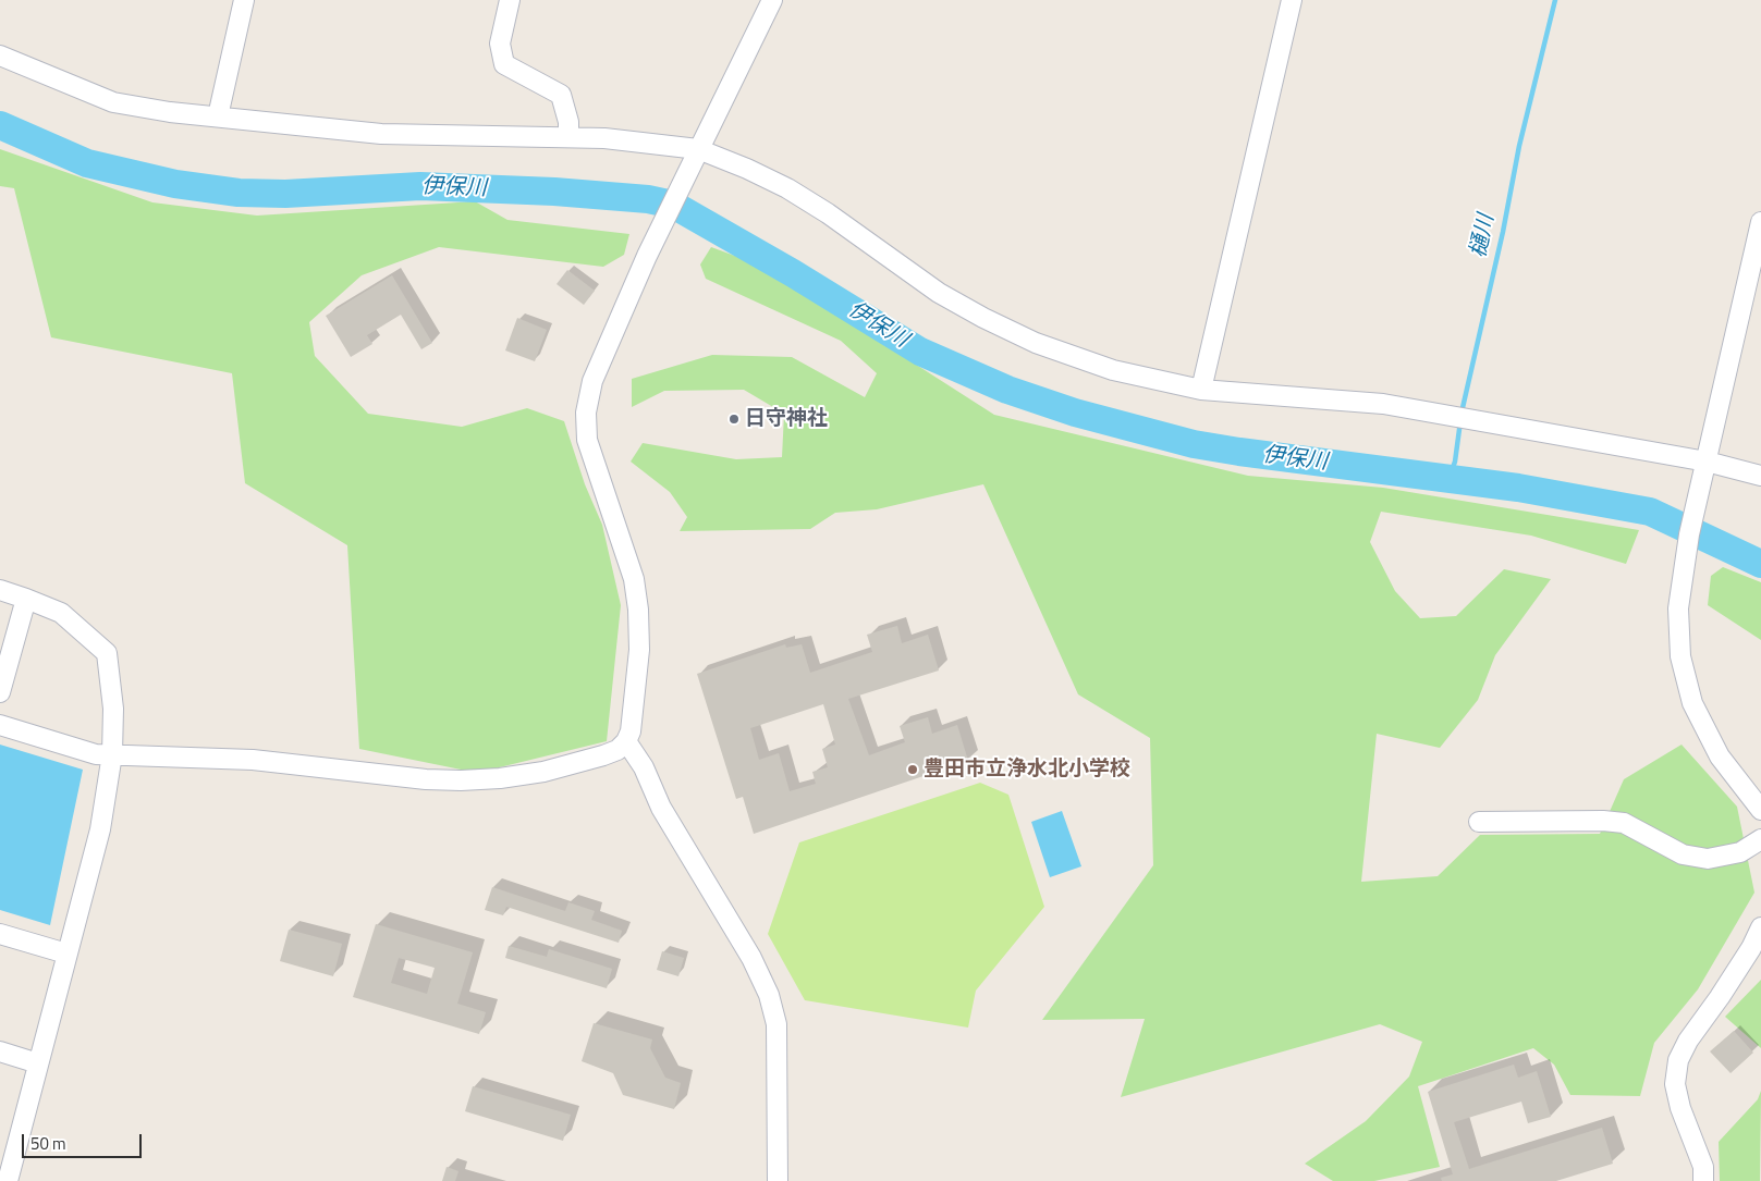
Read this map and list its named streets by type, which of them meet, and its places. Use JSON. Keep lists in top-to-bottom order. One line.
{"water":["伊保川","樋川"],"places":["日守神社","豊田市立浄水北小学校"],"scale_bar":"50 m"}
